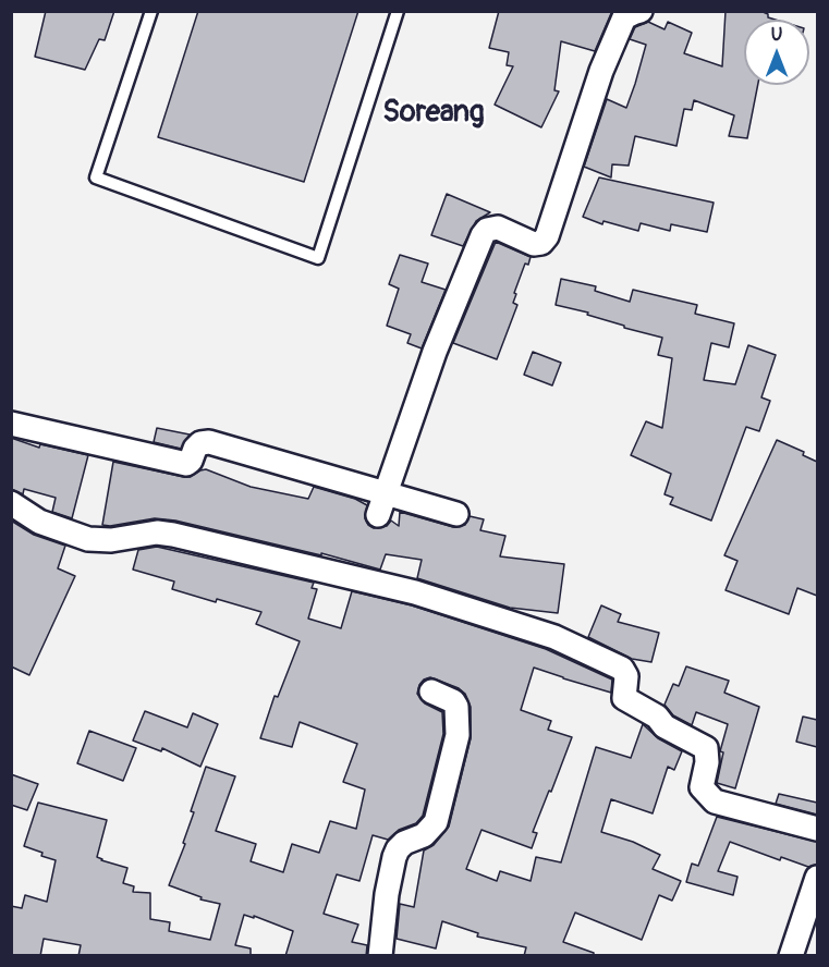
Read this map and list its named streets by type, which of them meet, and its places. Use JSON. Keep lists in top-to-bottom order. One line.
{"districts":["Soreang"],"north":"top"}
